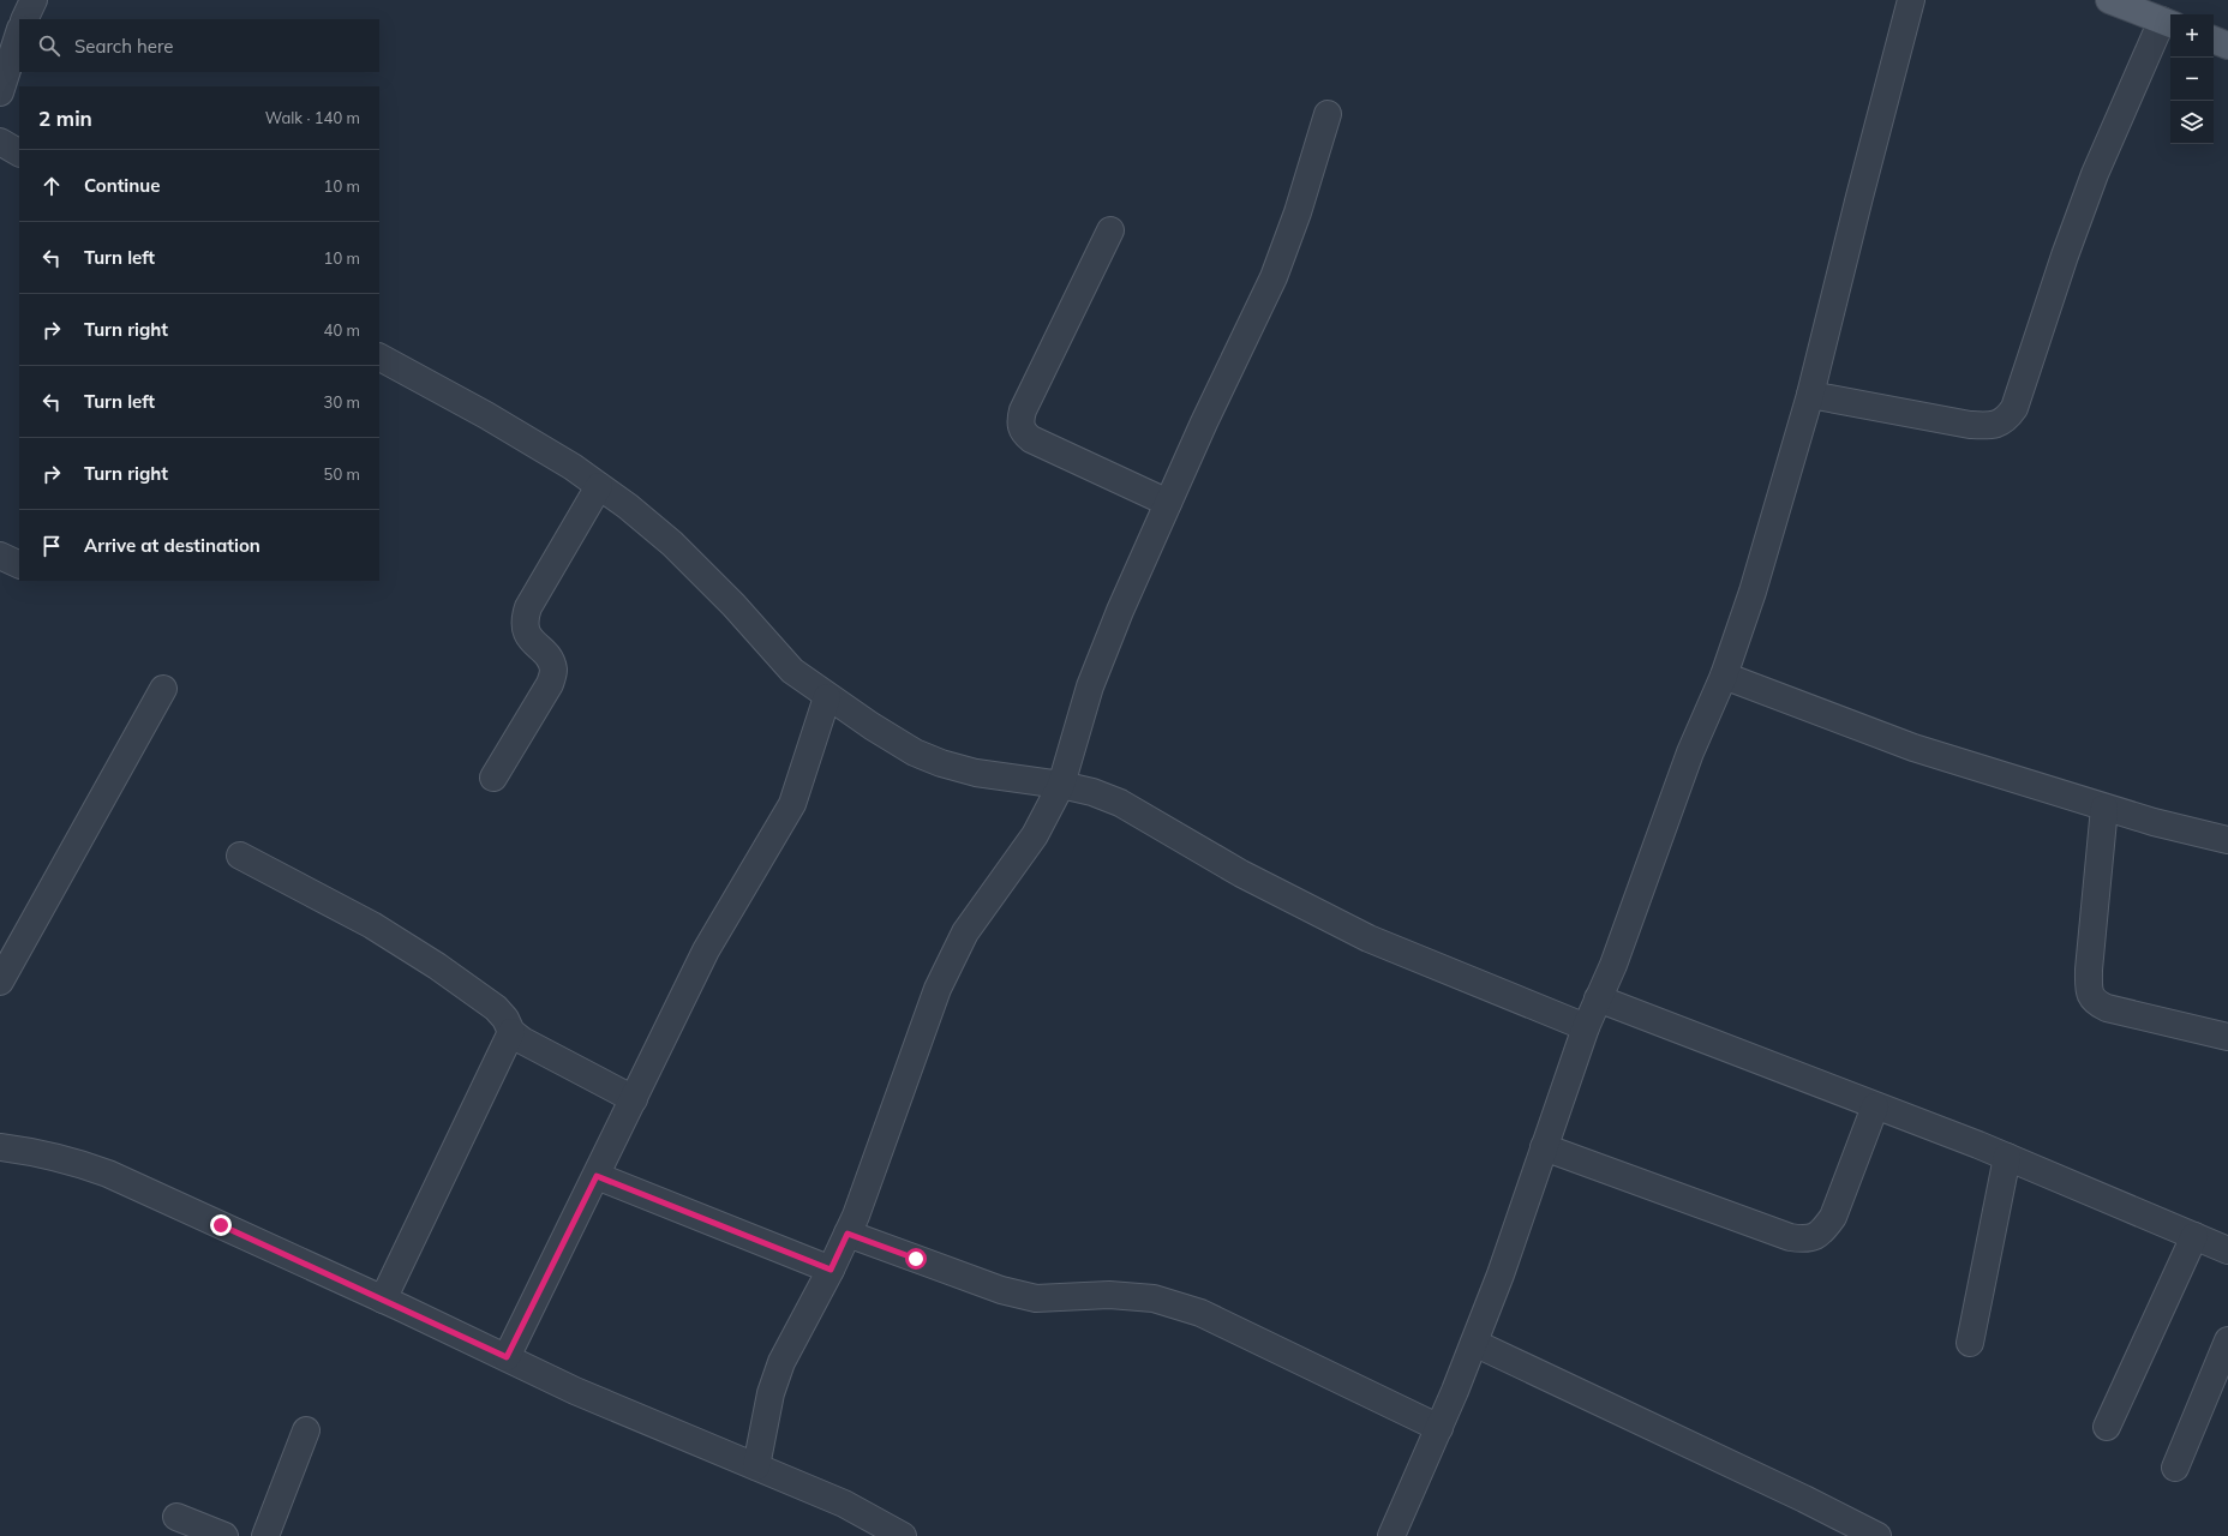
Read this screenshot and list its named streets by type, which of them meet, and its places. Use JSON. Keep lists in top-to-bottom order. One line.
{"page":{"map_buttons":["+","−"],"search":"Search here","heading":["2 min","Walk · 140 m"],"list":[["Continue","10 m"],["Turn left","10 m"],["Turn right","40 m"],["Turn left","30 m"],["Turn right","50 m"],"Arrive at destination"]}}
